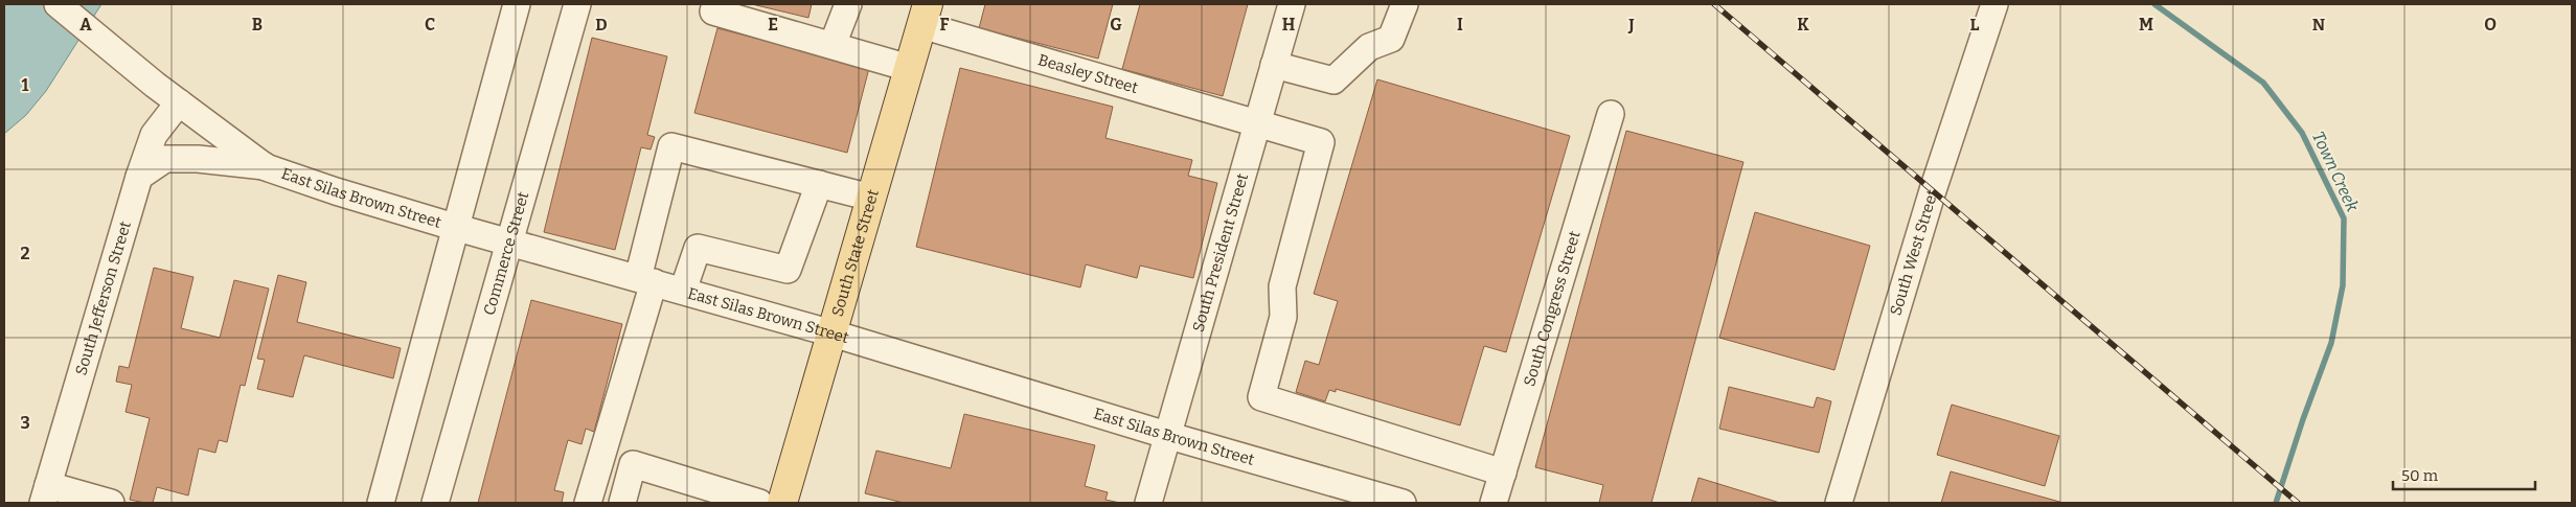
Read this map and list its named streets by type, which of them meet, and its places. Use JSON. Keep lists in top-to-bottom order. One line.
{"streets":{"main road":["South State Street"],"street":["Beasley Street","East Silas Brown Street","Commerce Street","South President Street","South West Street","South Jefferson Street","South Congress Street"]},"crossings":[["Beasley Street","South President Street"],["Beasley Street","South State Street"],["Beasley Street","South Congress Street"],["East Silas Brown Street","Commerce Street"],["East Silas Brown Street","South President Street"],["East Silas Brown Street","South State Street"],["East Silas Brown Street","South Jefferson Street"]],"water":["Town Creek"],"scale_bar":"50 m","grid":{"columns":["A","B","C","D","E","F","G","H","I","J","K","L","M","N","O"],"rows":["1","2","3"]}}
